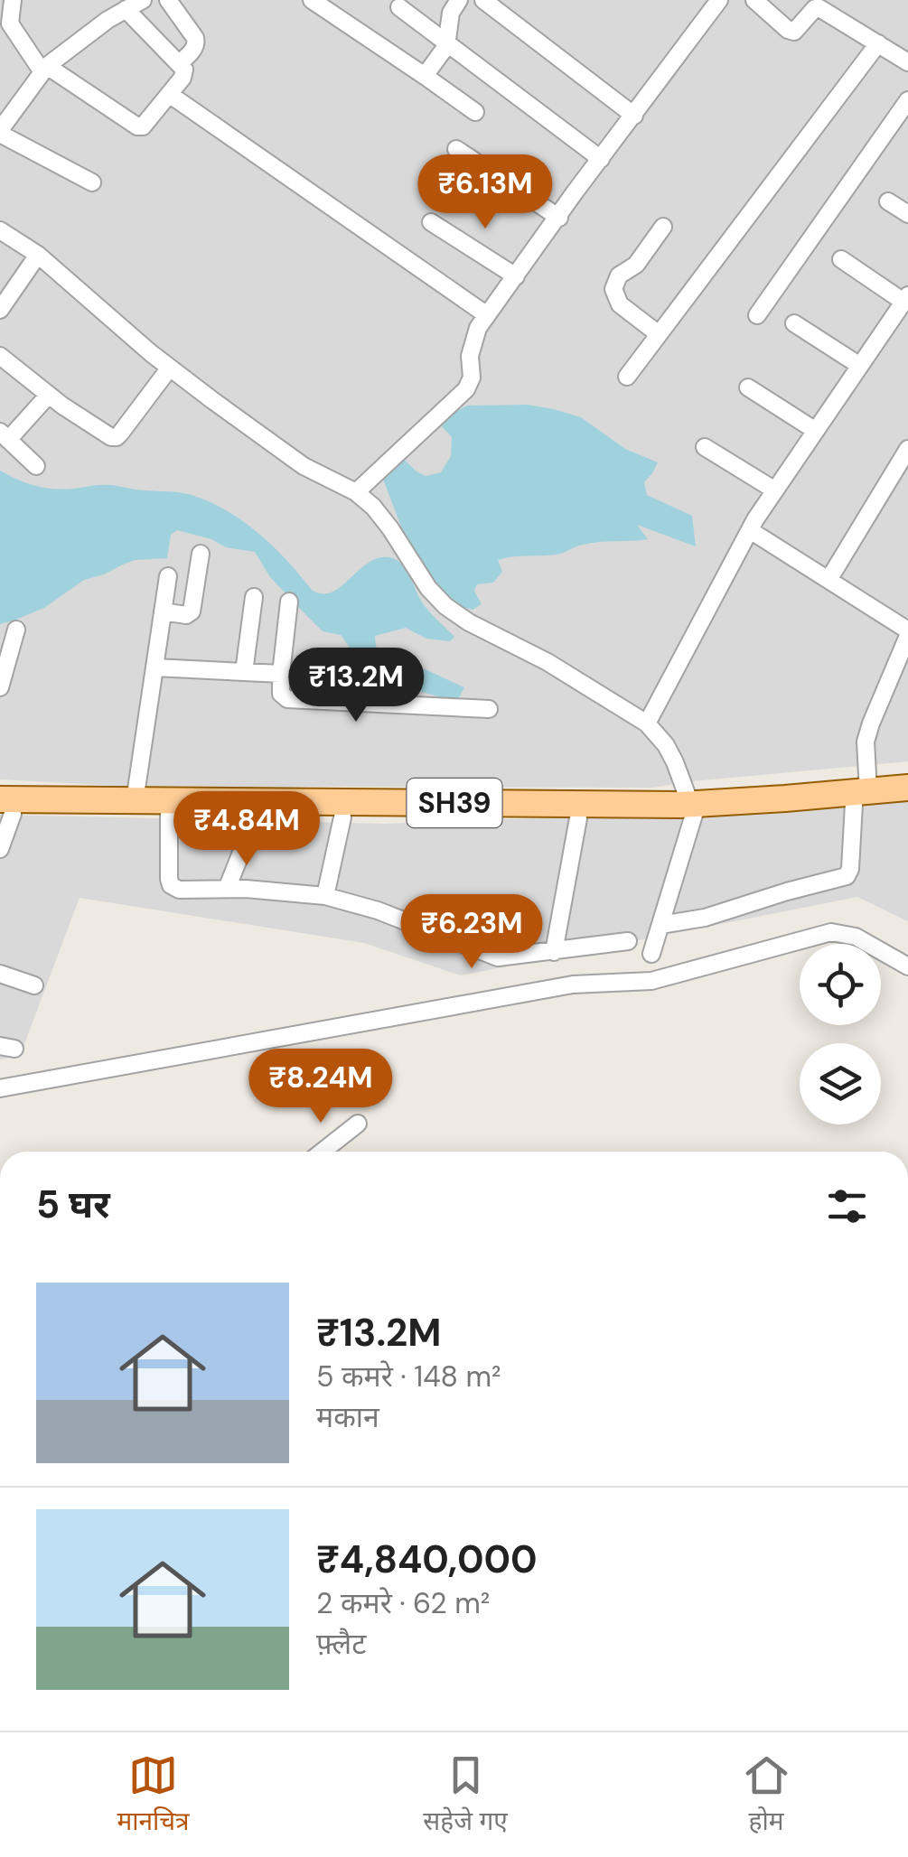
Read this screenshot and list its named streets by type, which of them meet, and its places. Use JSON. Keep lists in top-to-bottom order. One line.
{"streets":{"main road":["SH39"]},"page":{"price":["₹6.13M","₹13.2M","₹4.84M","₹6.23M","₹8.24M"],"heading":"5 घर","list":[{"name":"₹13.2M","note":"5 कमरे · 148 m² · मकान"},{"name":"₹4,840,000","note":"2 कमरे · 62 m² · फ़्लैट"}],"tabs":["मानचित्र","सहेजे गए","होम"]}}
